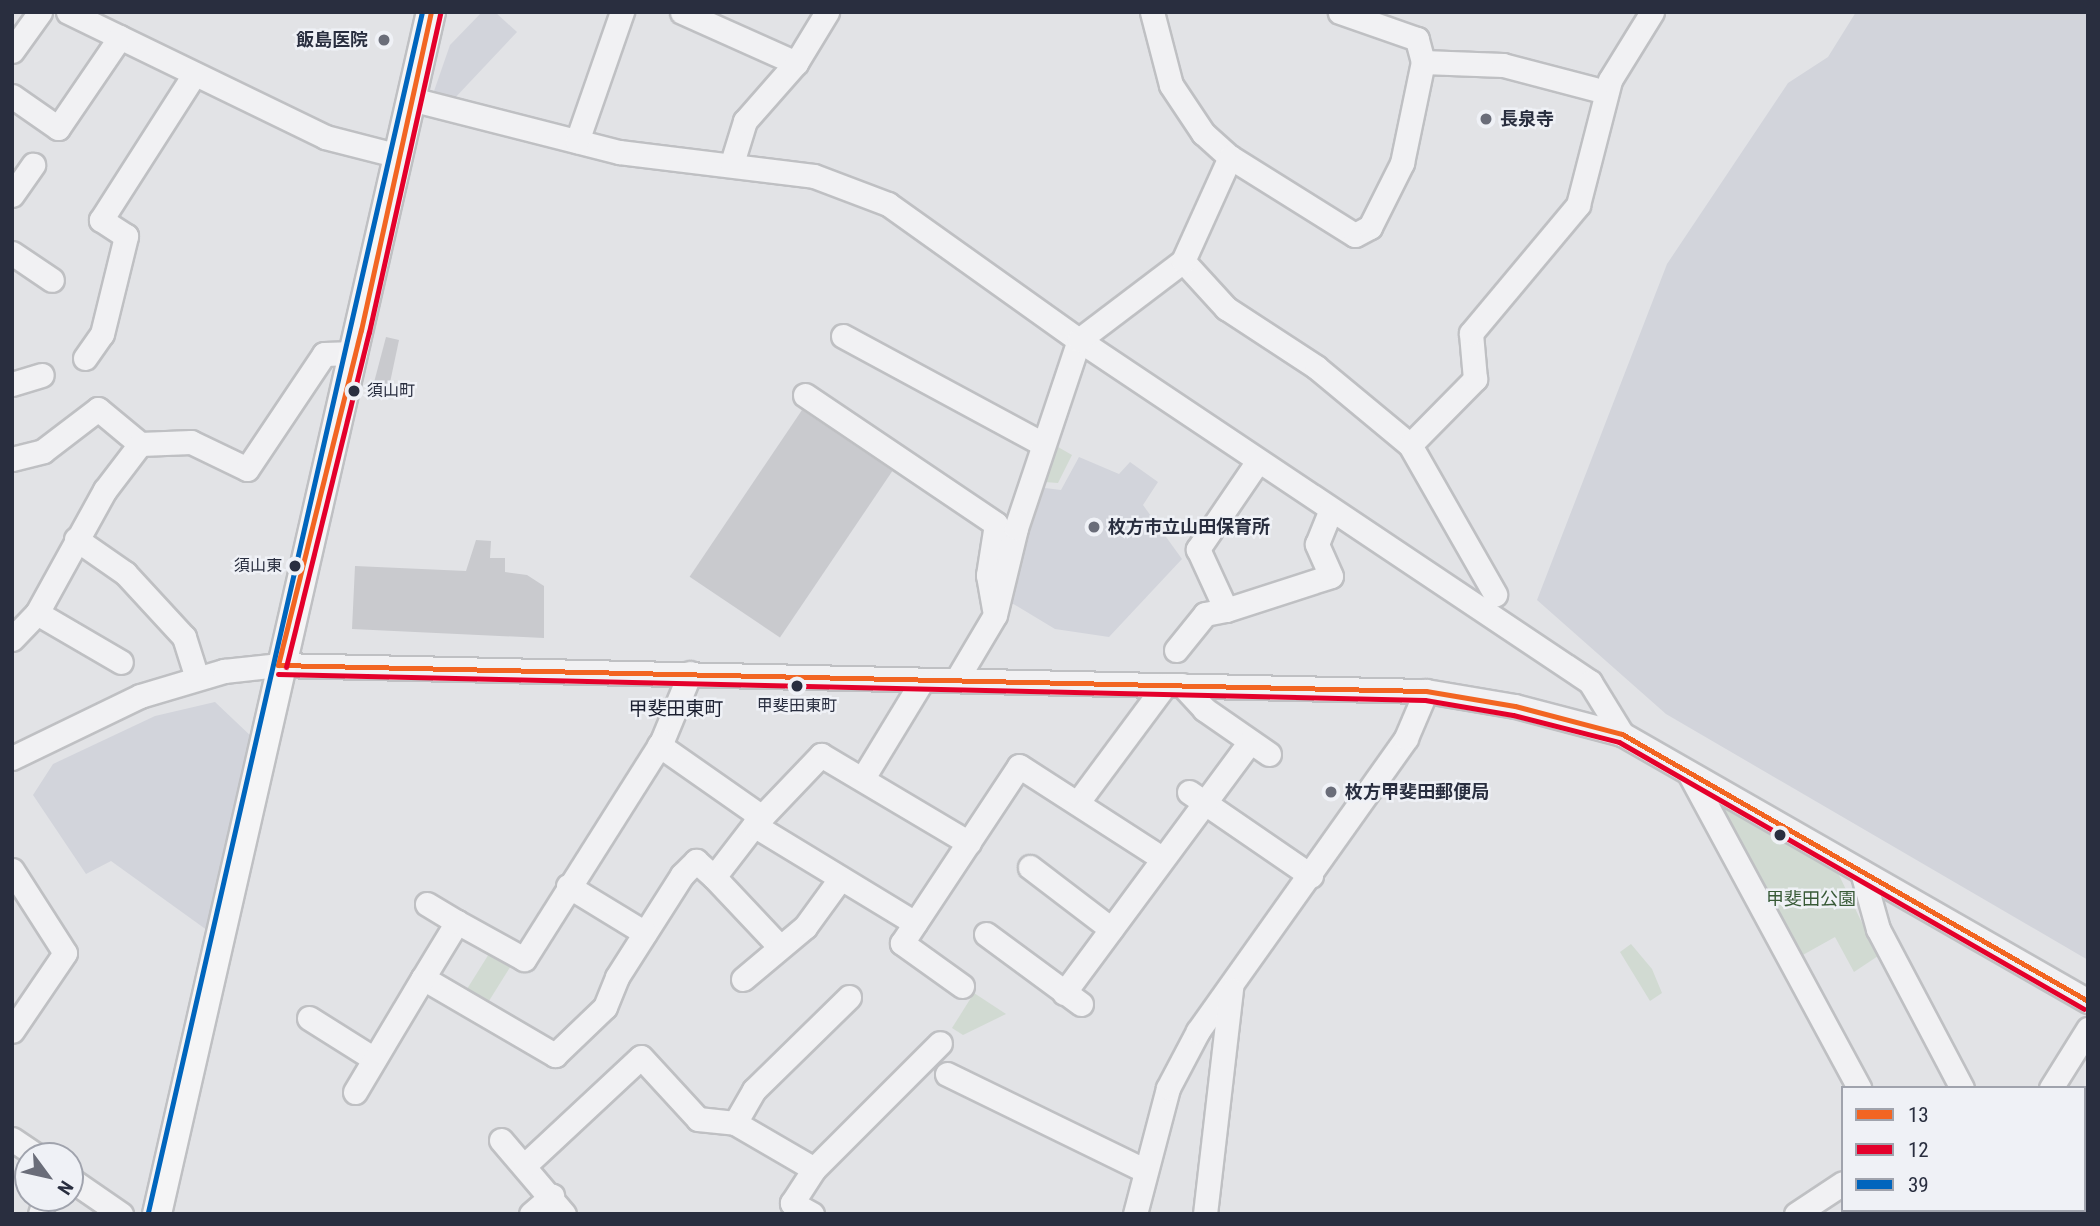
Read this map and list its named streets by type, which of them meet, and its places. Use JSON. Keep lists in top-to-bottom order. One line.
{"districts":["甲斐田東町"],"parks":["甲斐田公園"],"places":["飯島医院","長泉寺","須山町","枚方市立山田保育所","須山東","甲斐田東町","枚方甲斐田郵便局"],"lines":["transit line 13","transit line 39","transit line 12"],"legend":["13","12","39"],"north":"bottom right"}
